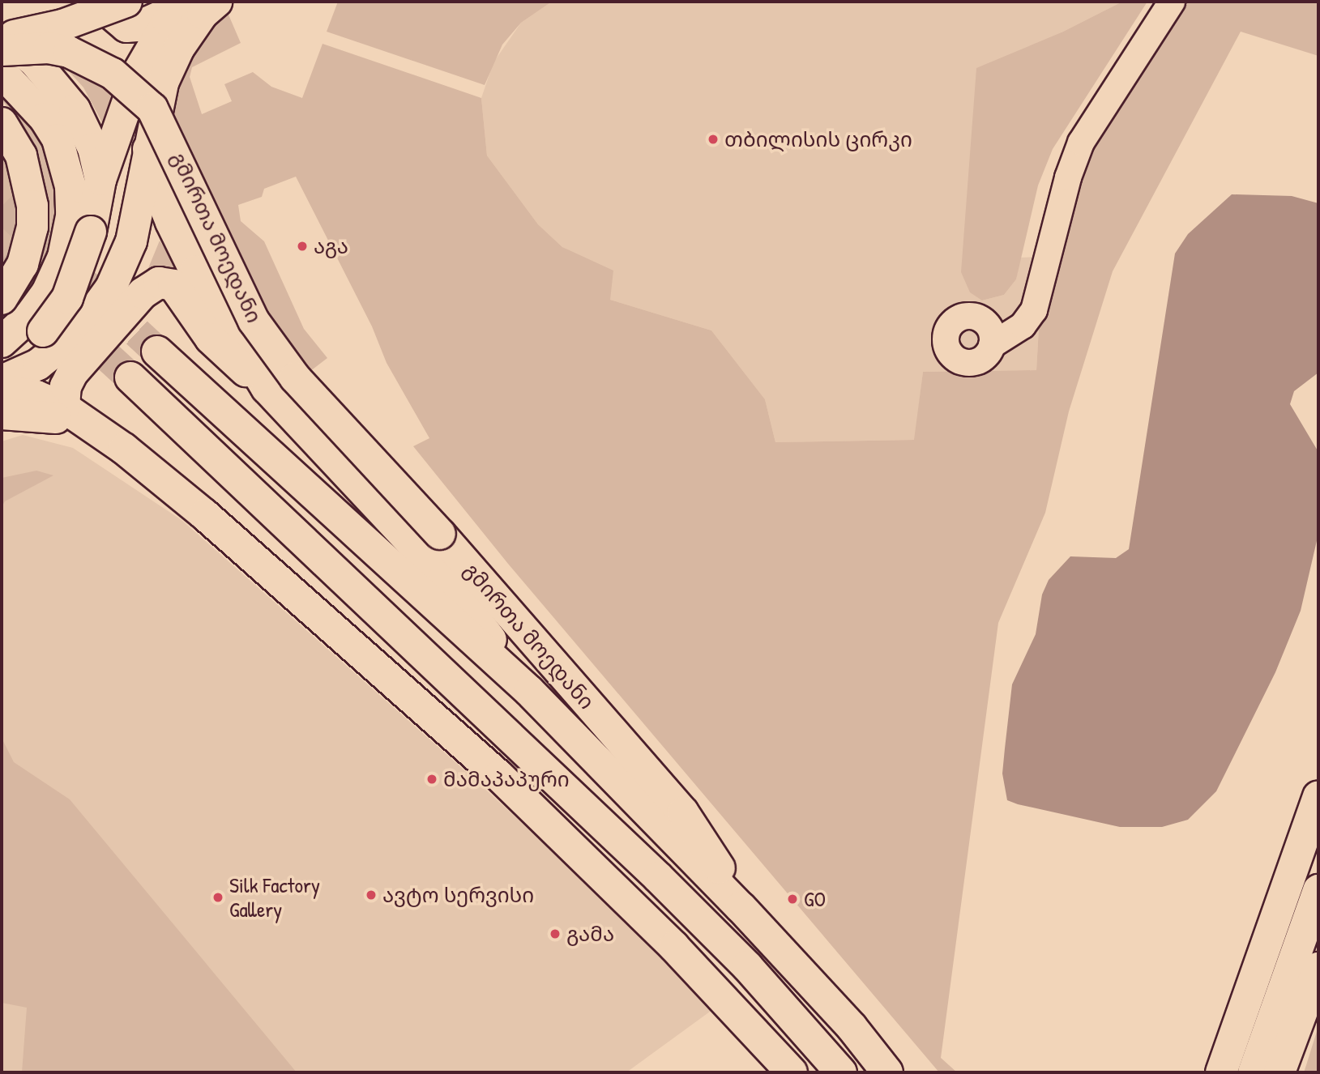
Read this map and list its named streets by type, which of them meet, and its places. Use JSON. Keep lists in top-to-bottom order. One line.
{"streets":{"main road":["გმირთა მოედანი"]},"places":["თბილისის ცირკი","აგა","მამაპაპური","ავტო სერვისი","Silk Factory Gallery","GO","გამა"]}
